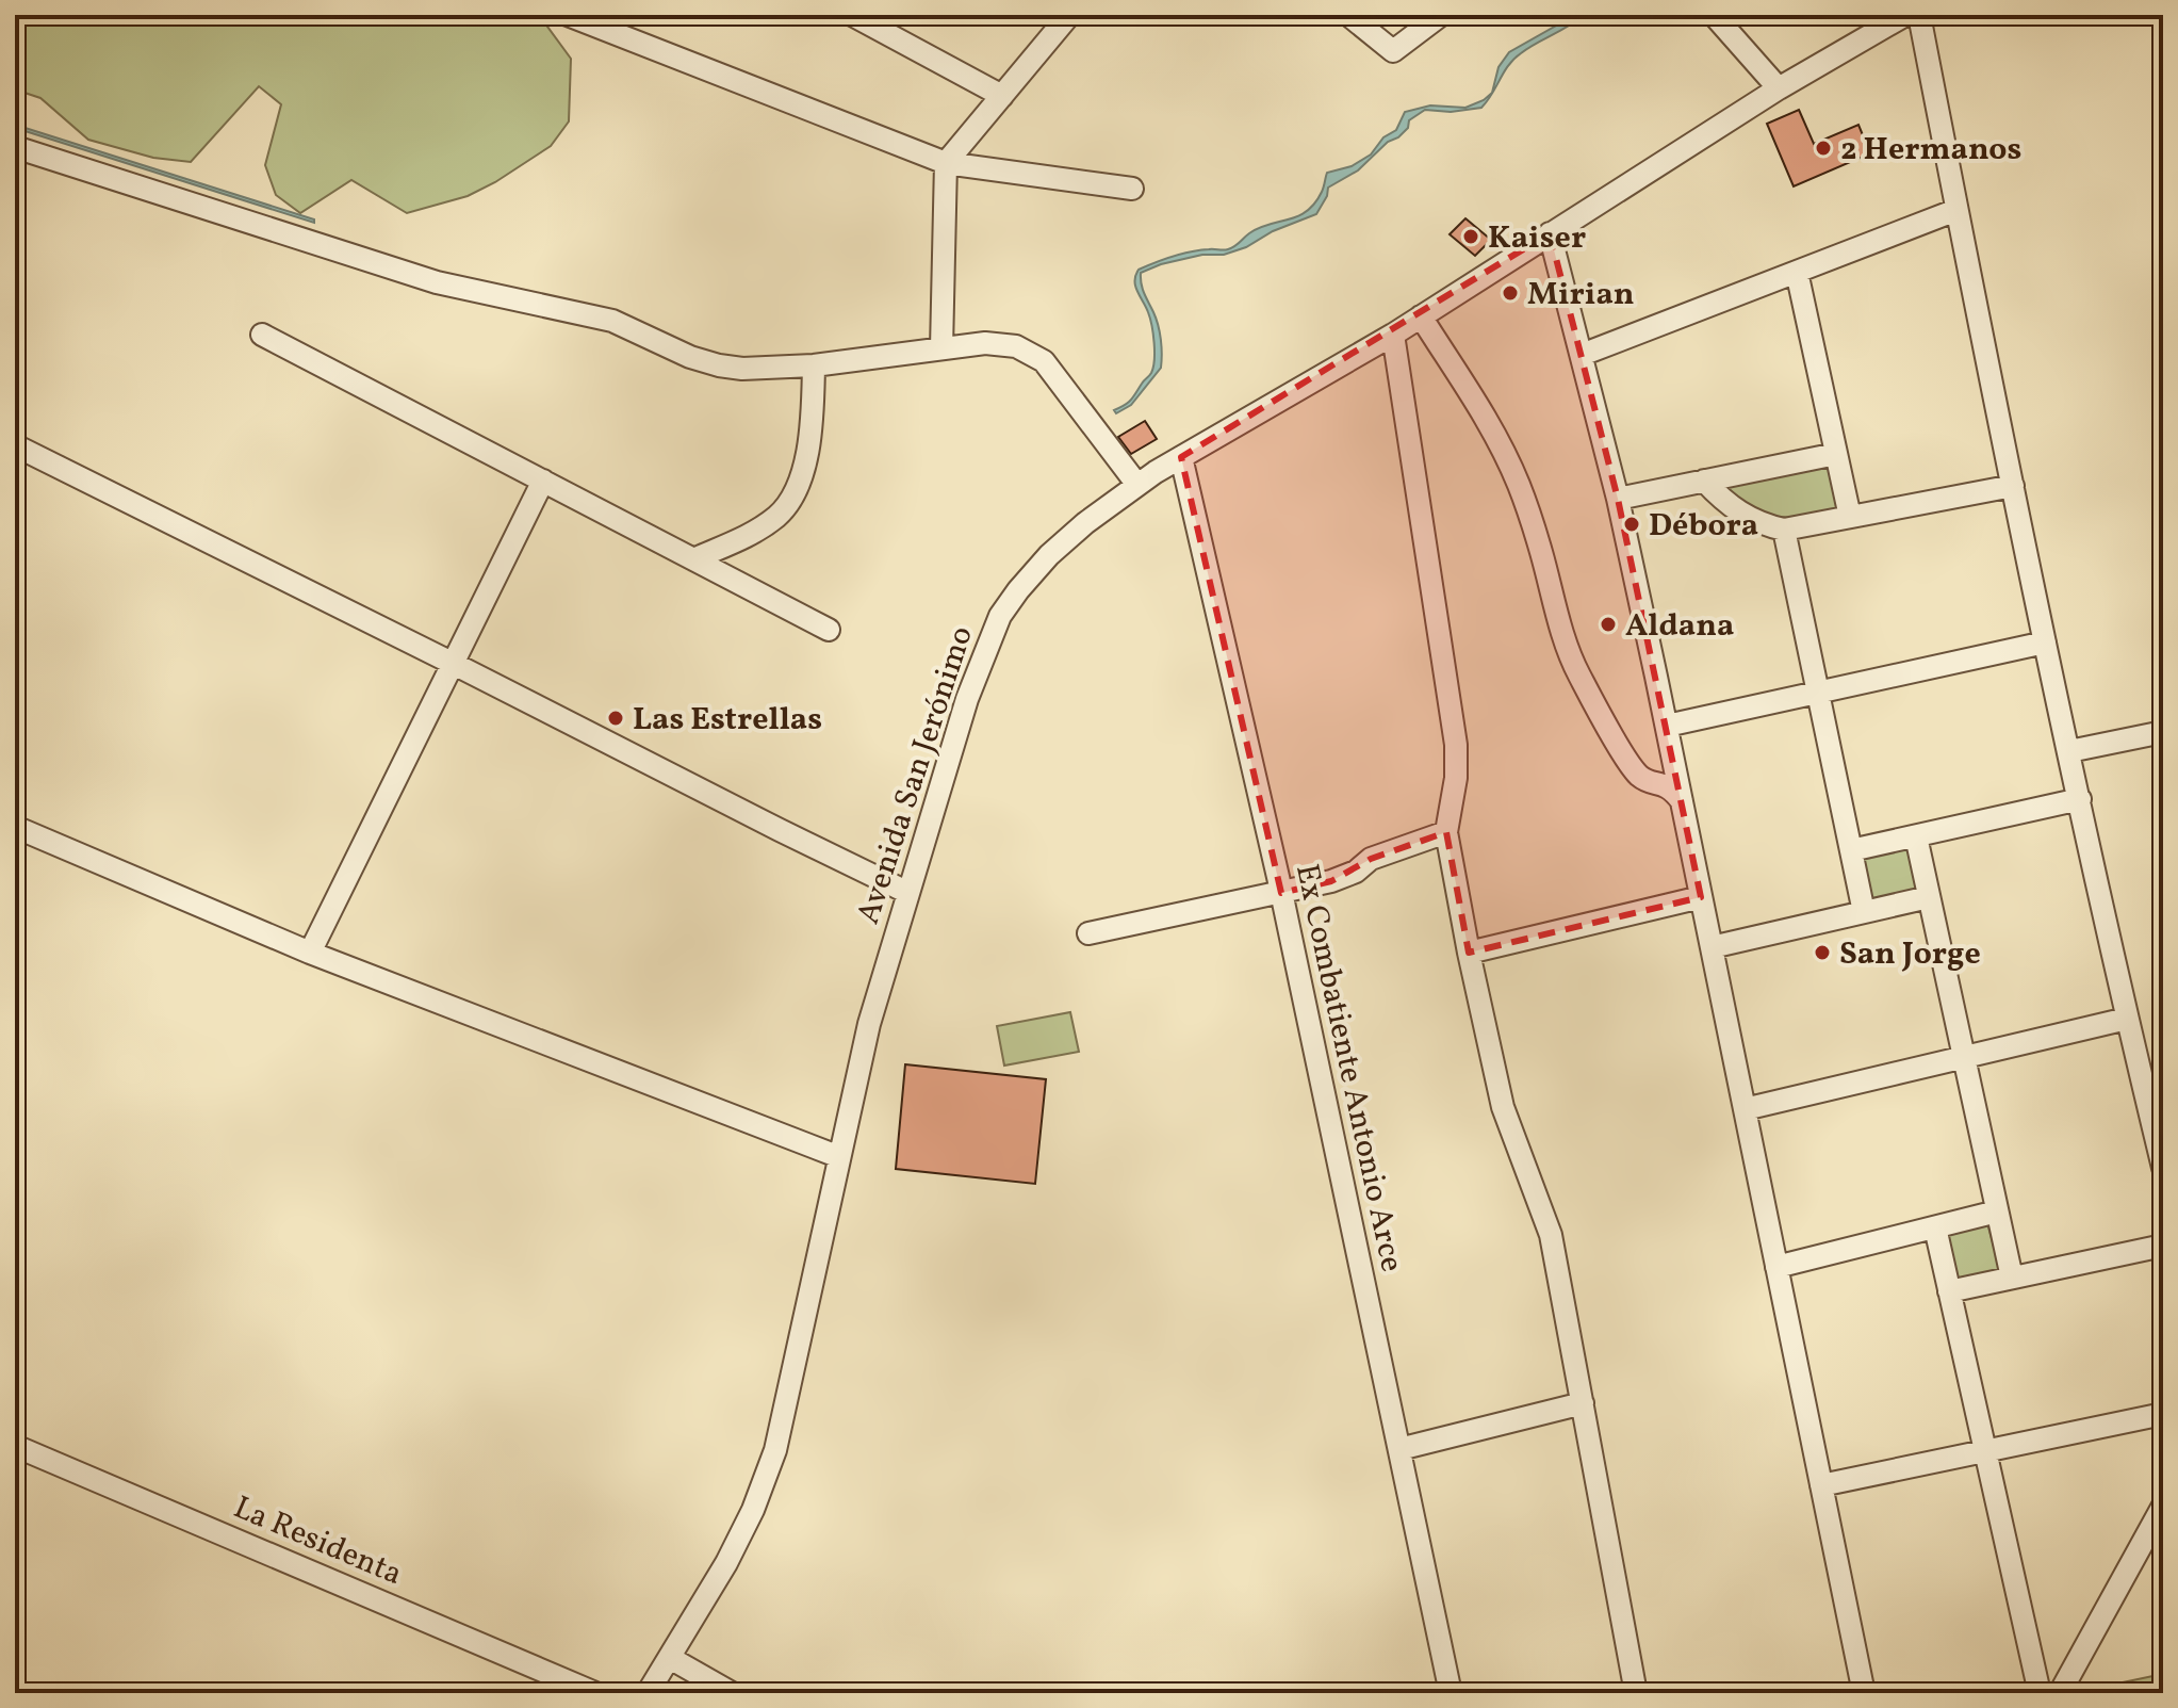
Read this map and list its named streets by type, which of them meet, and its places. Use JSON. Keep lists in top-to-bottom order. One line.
{"streets":{"street":["Avenida San Jerónimo","Ex Combatiente Antonio Arce","La Residenta"]},"crossings":[["Avenida San Jerónimo","Ex Combatiente Antonio Arce"]],"places":["2 Hermanos","Kaiser","Mirian","Débora","Aldana","Las Estrellas","San Jorge"]}
